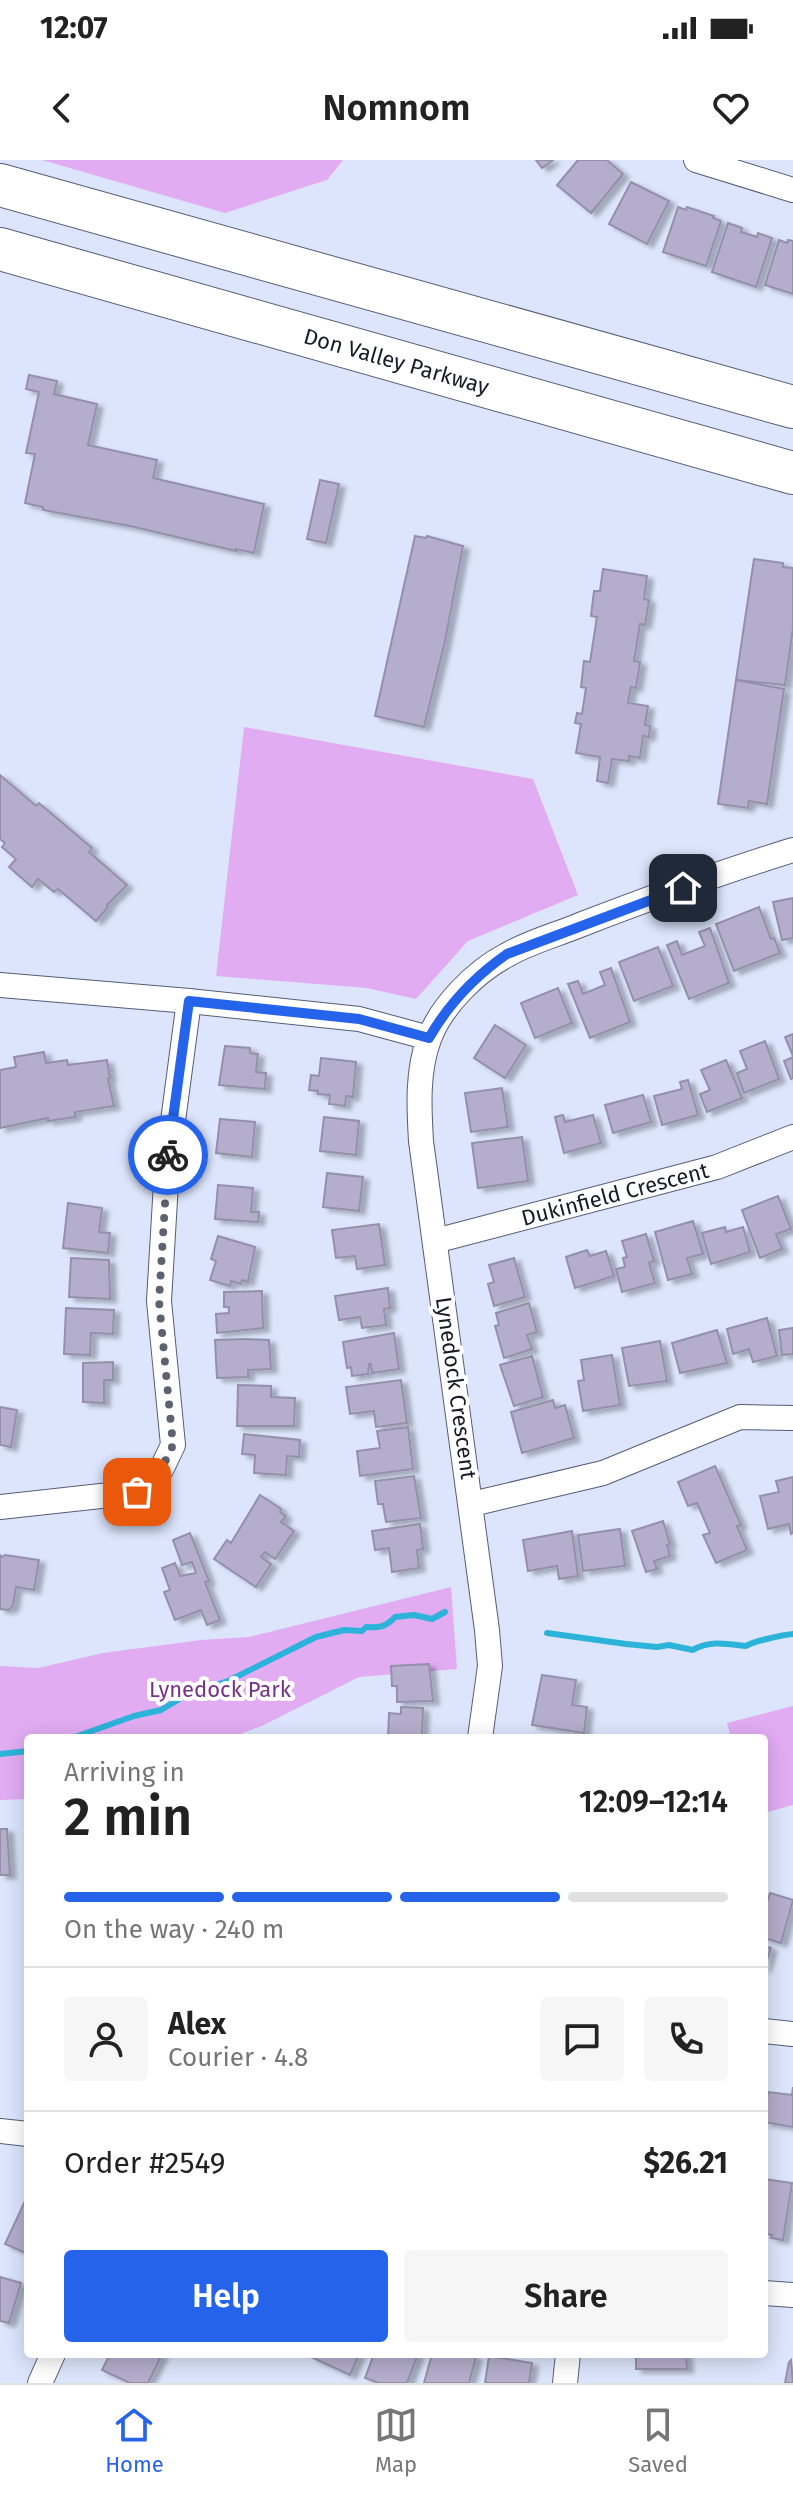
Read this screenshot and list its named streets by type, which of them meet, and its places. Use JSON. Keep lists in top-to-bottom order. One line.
{"streets":{"highway":["Don Valley Parkway"],"street":["Dukinfield Crescent","Lynedock Crescent"]},"crossings":[["Dukinfield Crescent","Lynedock Crescent"]],"parks":["Lynedock Park"],"page":{"status":"12:07","header":"Nomnom","heading":["2 min","Arriving in","12:09–12:14"],"panel":["Alex","Courier · 4.8","Order #2549","$26.21"],"bar":"On the way · 240 m","buttons":["Help","Share"],"tabs":["Home","Map","Saved"]}}
